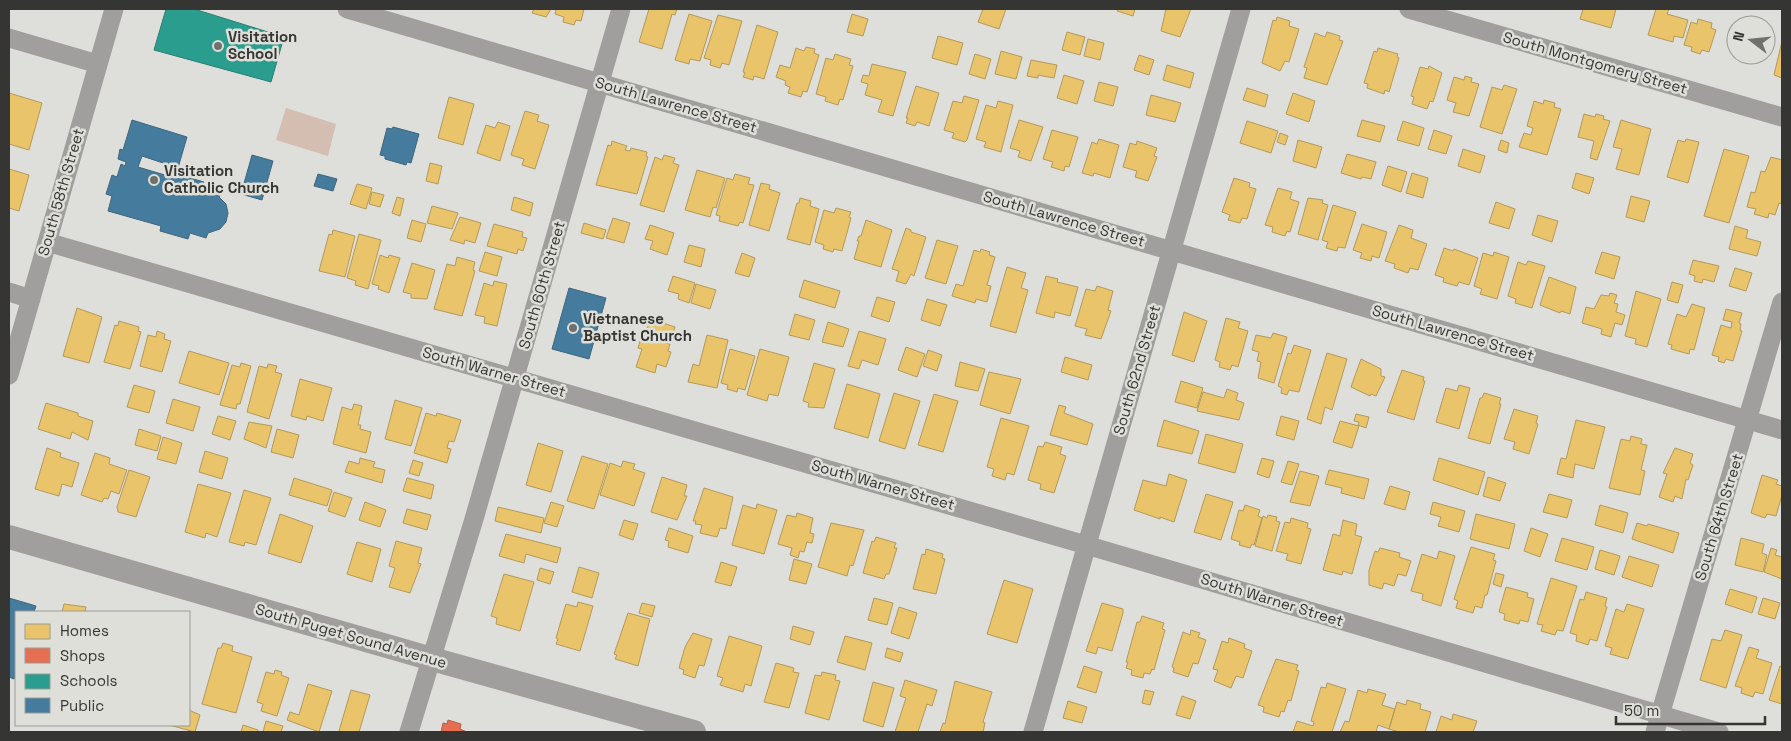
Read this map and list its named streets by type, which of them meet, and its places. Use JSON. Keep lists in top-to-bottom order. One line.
{"streets":{"street":["South Montgomery Street","South Lawrence Street","South 58th Street","South 60th Street","South 62nd Street","South Warner Street","South 64th Street","South Puget Sound Avenue"]},"crossings":[["South Lawrence Street","South 60th Street"],["South Lawrence Street","South 62nd Street"],["South Lawrence Street","South 64th Street"],["South 58th Street","South Warner Street"],["South 60th Street","South Warner Street"],["South 60th Street","South Puget Sound Avenue"],["South 62nd Street","South Warner Street"],["South Warner Street","South 64th Street"]],"places":["Visitation School","Visitation Catholic Church","Vietnanese Baptist Church"],"legend":["Homes","Shops","Schools","Public"],"scale_bar":"50 m","north":"left"}
